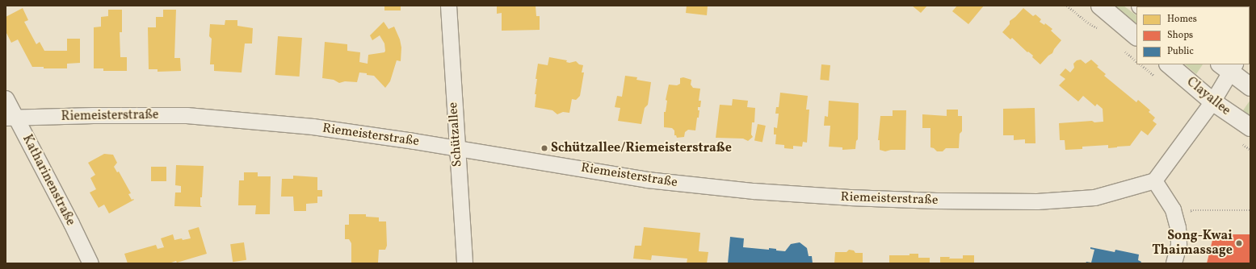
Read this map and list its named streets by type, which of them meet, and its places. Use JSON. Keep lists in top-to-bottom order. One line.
{"streets":{"main road":["Clayallee"],"street":["Riemeisterstraße","Schützallee","Katharinenstraße"]},"crossings":[["Riemeisterstraße","Schützallee"],["Riemeisterstraße","Katharinenstraße"]],"places":["Schützallee/Riemeisterstraße","Song-Kwai Thaimassage"],"legend":["Homes","Shops","Public"]}
